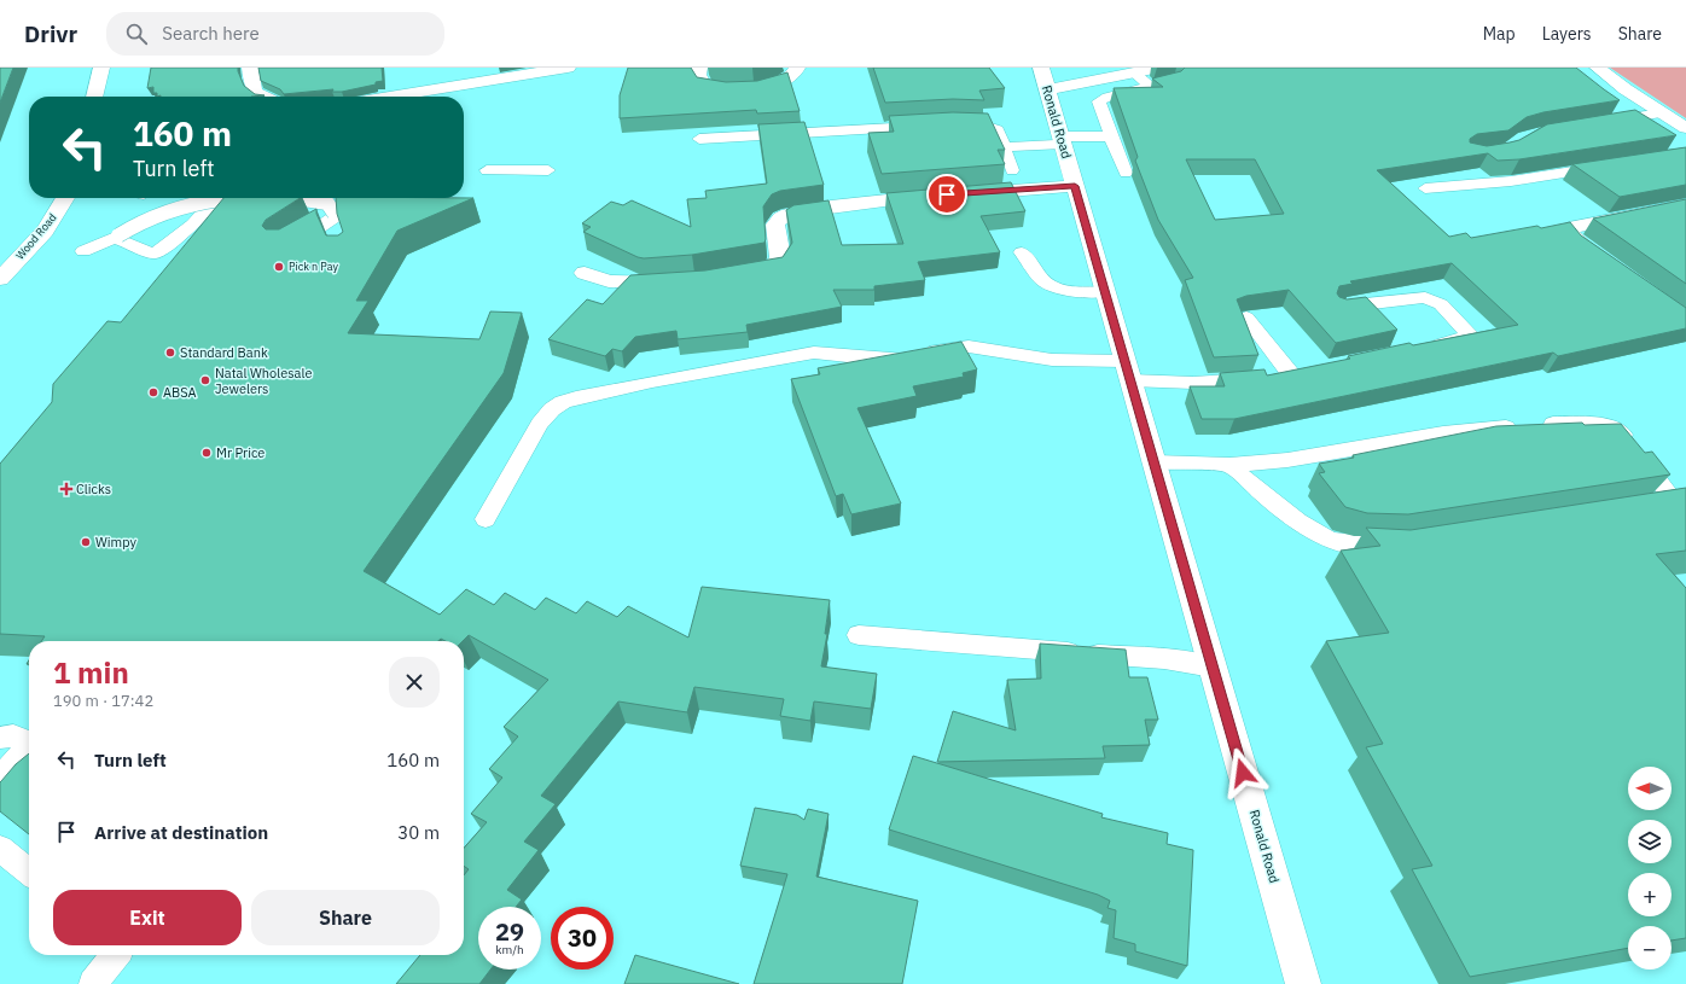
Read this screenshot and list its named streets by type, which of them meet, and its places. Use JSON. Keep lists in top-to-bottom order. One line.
{"streets":{"street":["Ronald Road","Wood Road"]},"places":{"other":["Pick n Pay","Standard Bank","Natal Wholesale Jewelers","ABSA","Mr Price","Wimpy"],"health":["Clicks"]},"north":"left","page":{"header":"Drivr","search":"Search here","nav":["Map","Layers","Share"],"turn":["160 m","Turn left"],"heading":["1 min","190 m · 17:42"],"list":[{"name":"Turn left","value":"160 m"},{"name":"Arrive at destination","value":"30 m"}],"map_buttons":["+","−"],"buttons":["Exit","Share"],"speed":"29 km/h","limit":"30"}}
